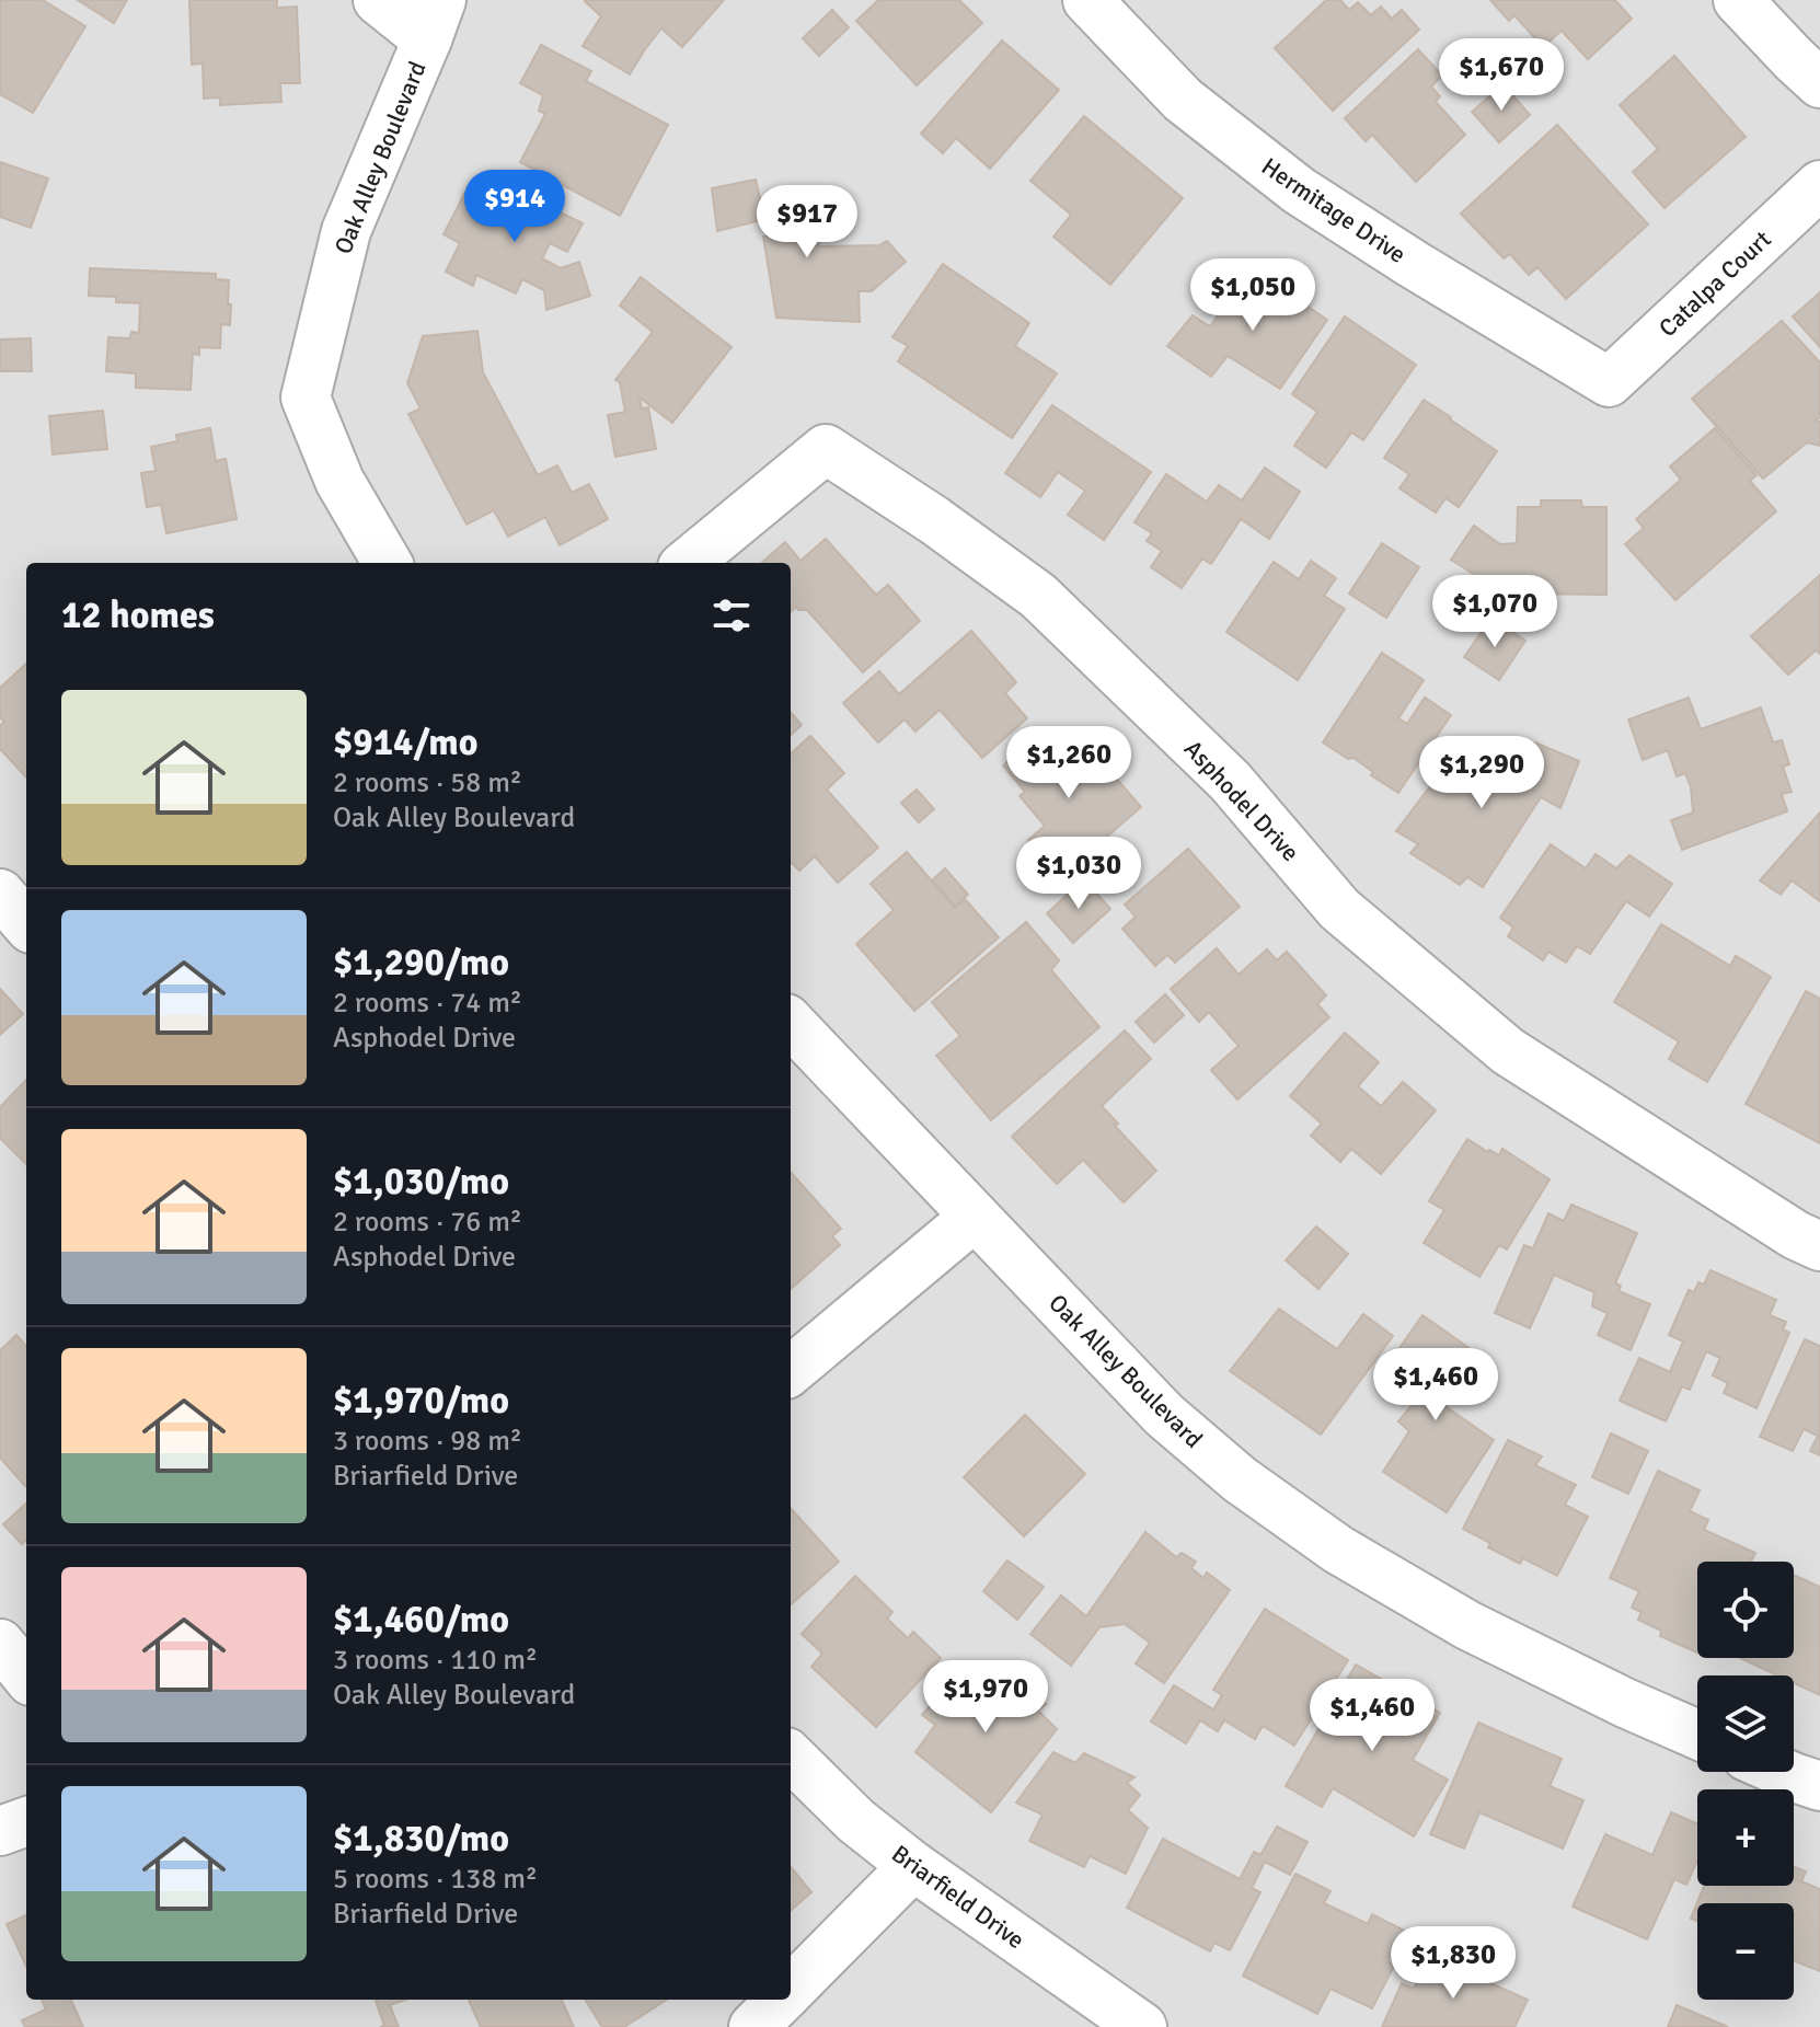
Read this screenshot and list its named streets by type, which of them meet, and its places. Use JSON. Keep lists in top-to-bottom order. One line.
{"streets":{"street":["Oak Alley Boulevard","Hermitage Drive","Catalpa Court","Asphodel Drive","Briarfield Drive"]},"crossings":[["Hermitage Drive","Catalpa Court"]],"page":{"price":["$1,670","$914","$917","$1,050","$1,070","$1,260","$1,290","$1,030","$1,460","$1,970","$1,460","$1,830"],"heading":"12 homes","list":[{"name":"$914/mo","note":"2 rooms · 58 m² · Oak Alley Boulevard"},{"name":"$1,290/mo","note":"2 rooms · 74 m² · Asphodel Drive"},{"name":"$1,030/mo","note":"2 rooms · 76 m² · Asphodel Drive"},{"name":"$1,970/mo","note":"3 rooms · 98 m² · Briarfield Drive"},{"name":"$1,460/mo","note":"3 rooms · 110 m² · Oak Alley Boulevard"},{"name":"$1,830/mo","note":"5 rooms · 138 m² · Briarfield Drive"}],"map_buttons":["+","−"]}}
